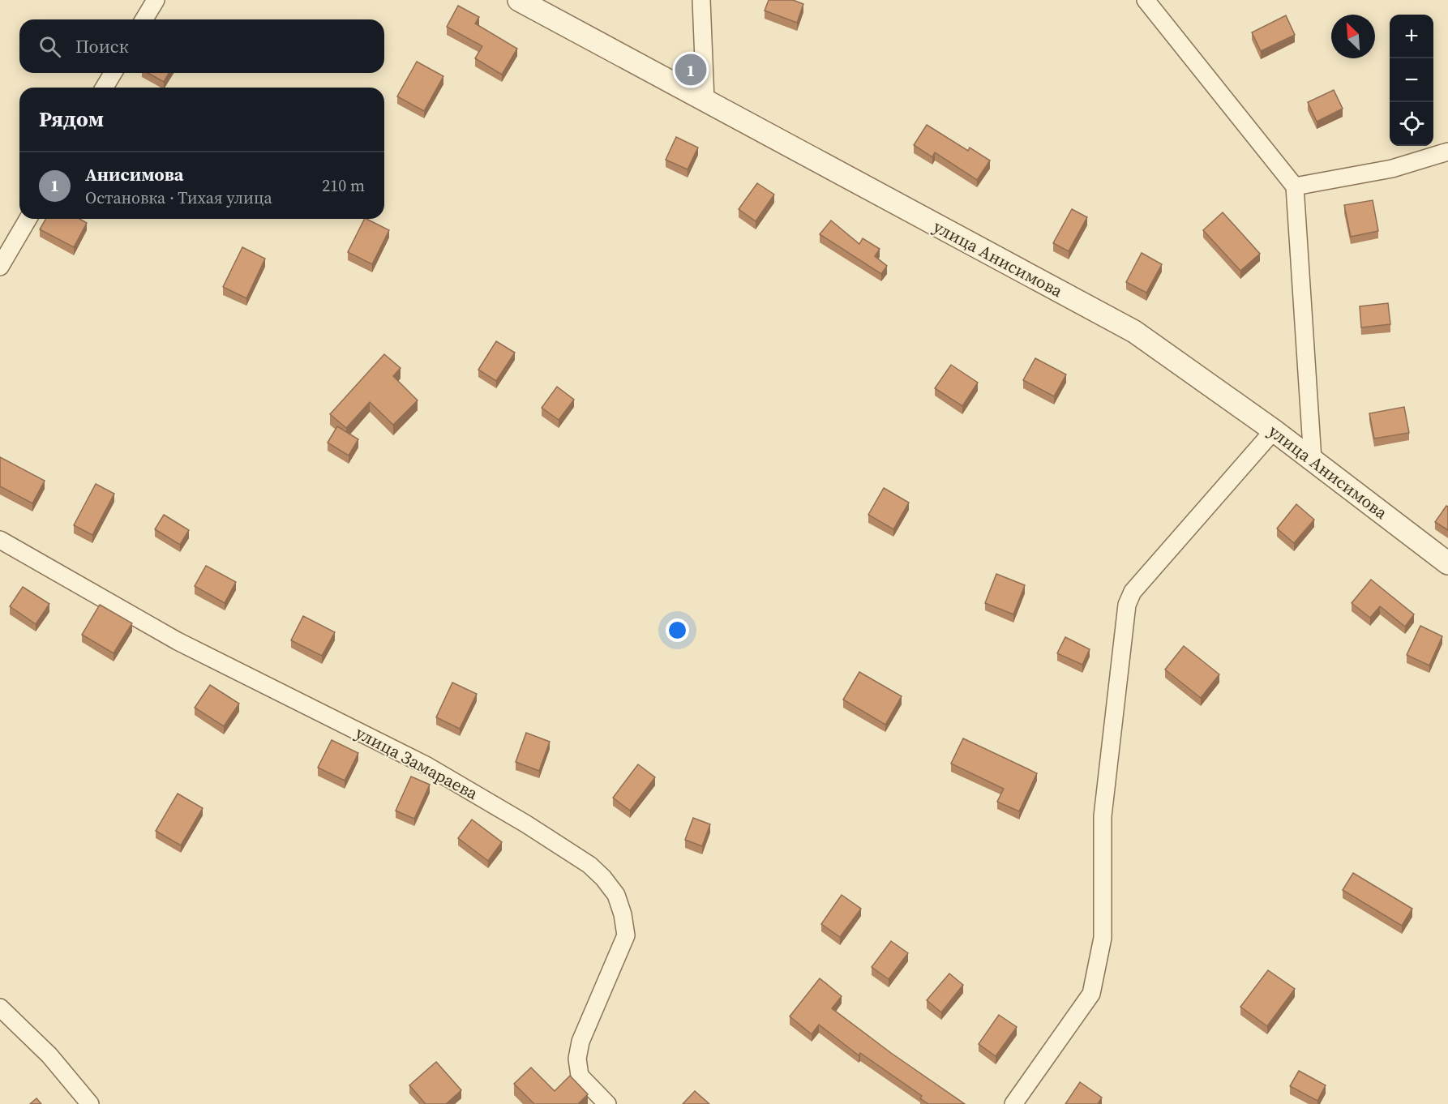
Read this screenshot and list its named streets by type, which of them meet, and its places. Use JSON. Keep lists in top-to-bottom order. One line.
{"streets":{"street":["улица Анисимова","улица Замараева"]},"north":"top left","page":{"map_buttons":["+","−"],"search":"Поиск","pins":"1","heading":"Рядом","list":[{"mark":"1","name":"Анисимова","note":"Остановка · Тихая улица","value":"210 m"}]}}
